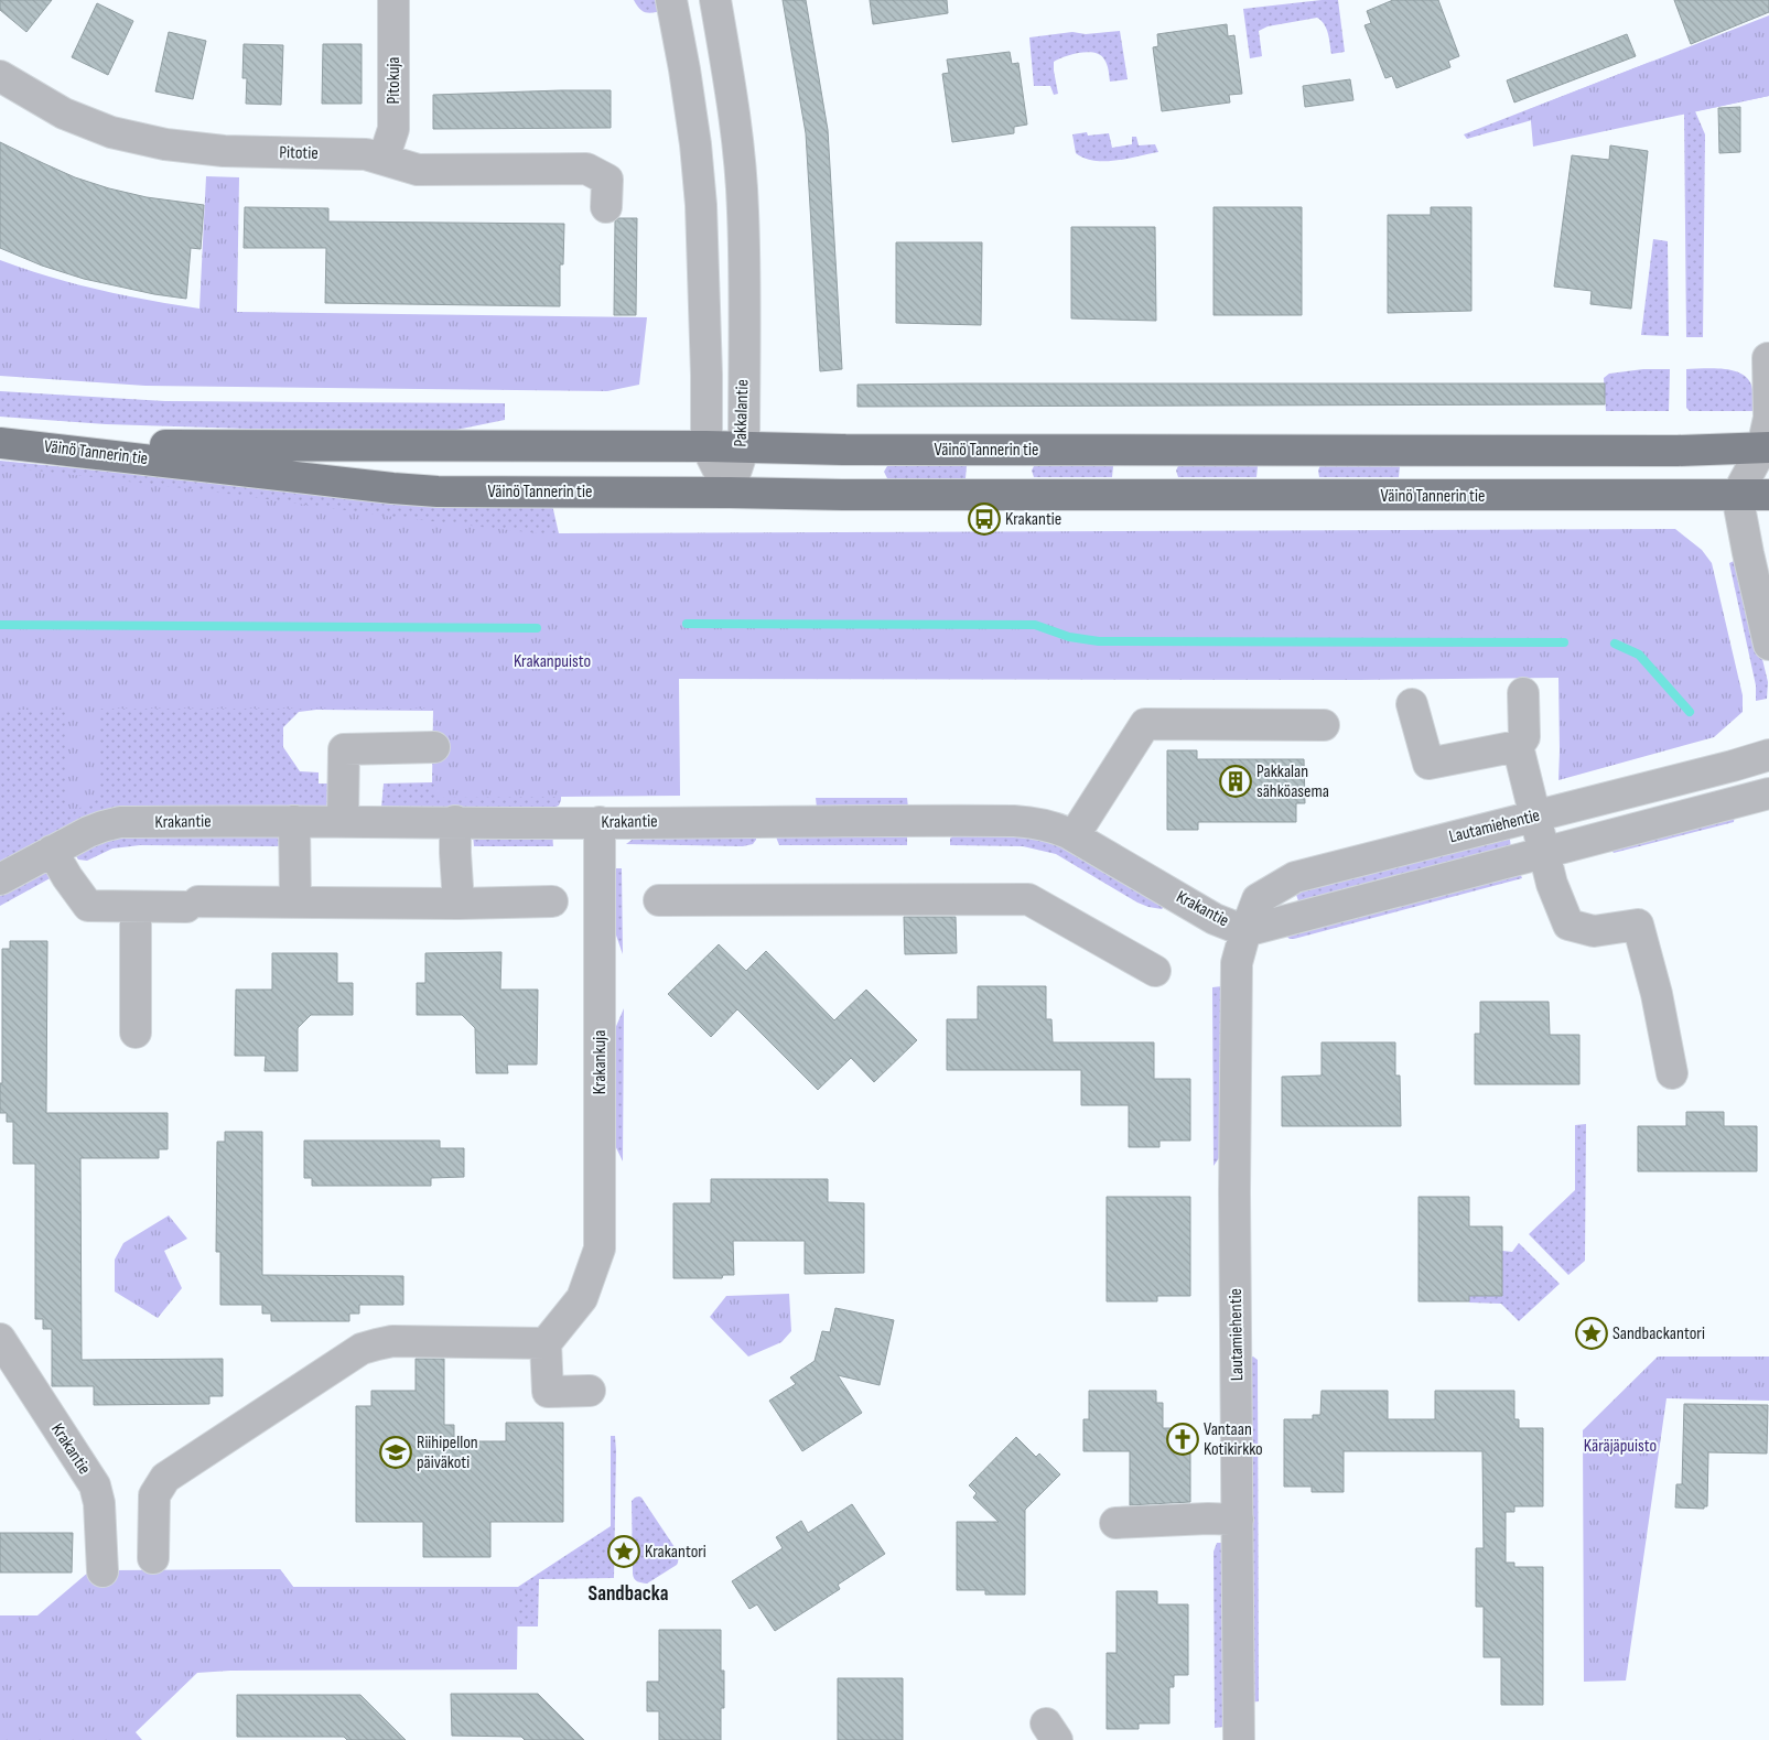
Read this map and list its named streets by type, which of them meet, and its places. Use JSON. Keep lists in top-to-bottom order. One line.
{"streets":{"main road":["Väinö Tannerin tie"],"street":["Pitokuja","Pitotie","Pakkalantie","Krakantie","Lautamiehentie","Krakankuja"]},"crossings":[["Pitokuja","Pitotie"],["Pakkalantie","Väinö Tannerin tie"],["Krakantie","Lautamiehentie"],["Krakantie","Krakankuja"]],"districts":["Sandbacka"],"parks":["Krakanpuisto","Käräjäpuisto"],"places":{"bus stop":["Krakantie"],"building":["Pakkalan sähköasema"],"place":["Sandbackantori","Krakantori"],"church":["Vantaan Kotikirkko"],"school or university":["Riihipellon päiväkoti"]}}
